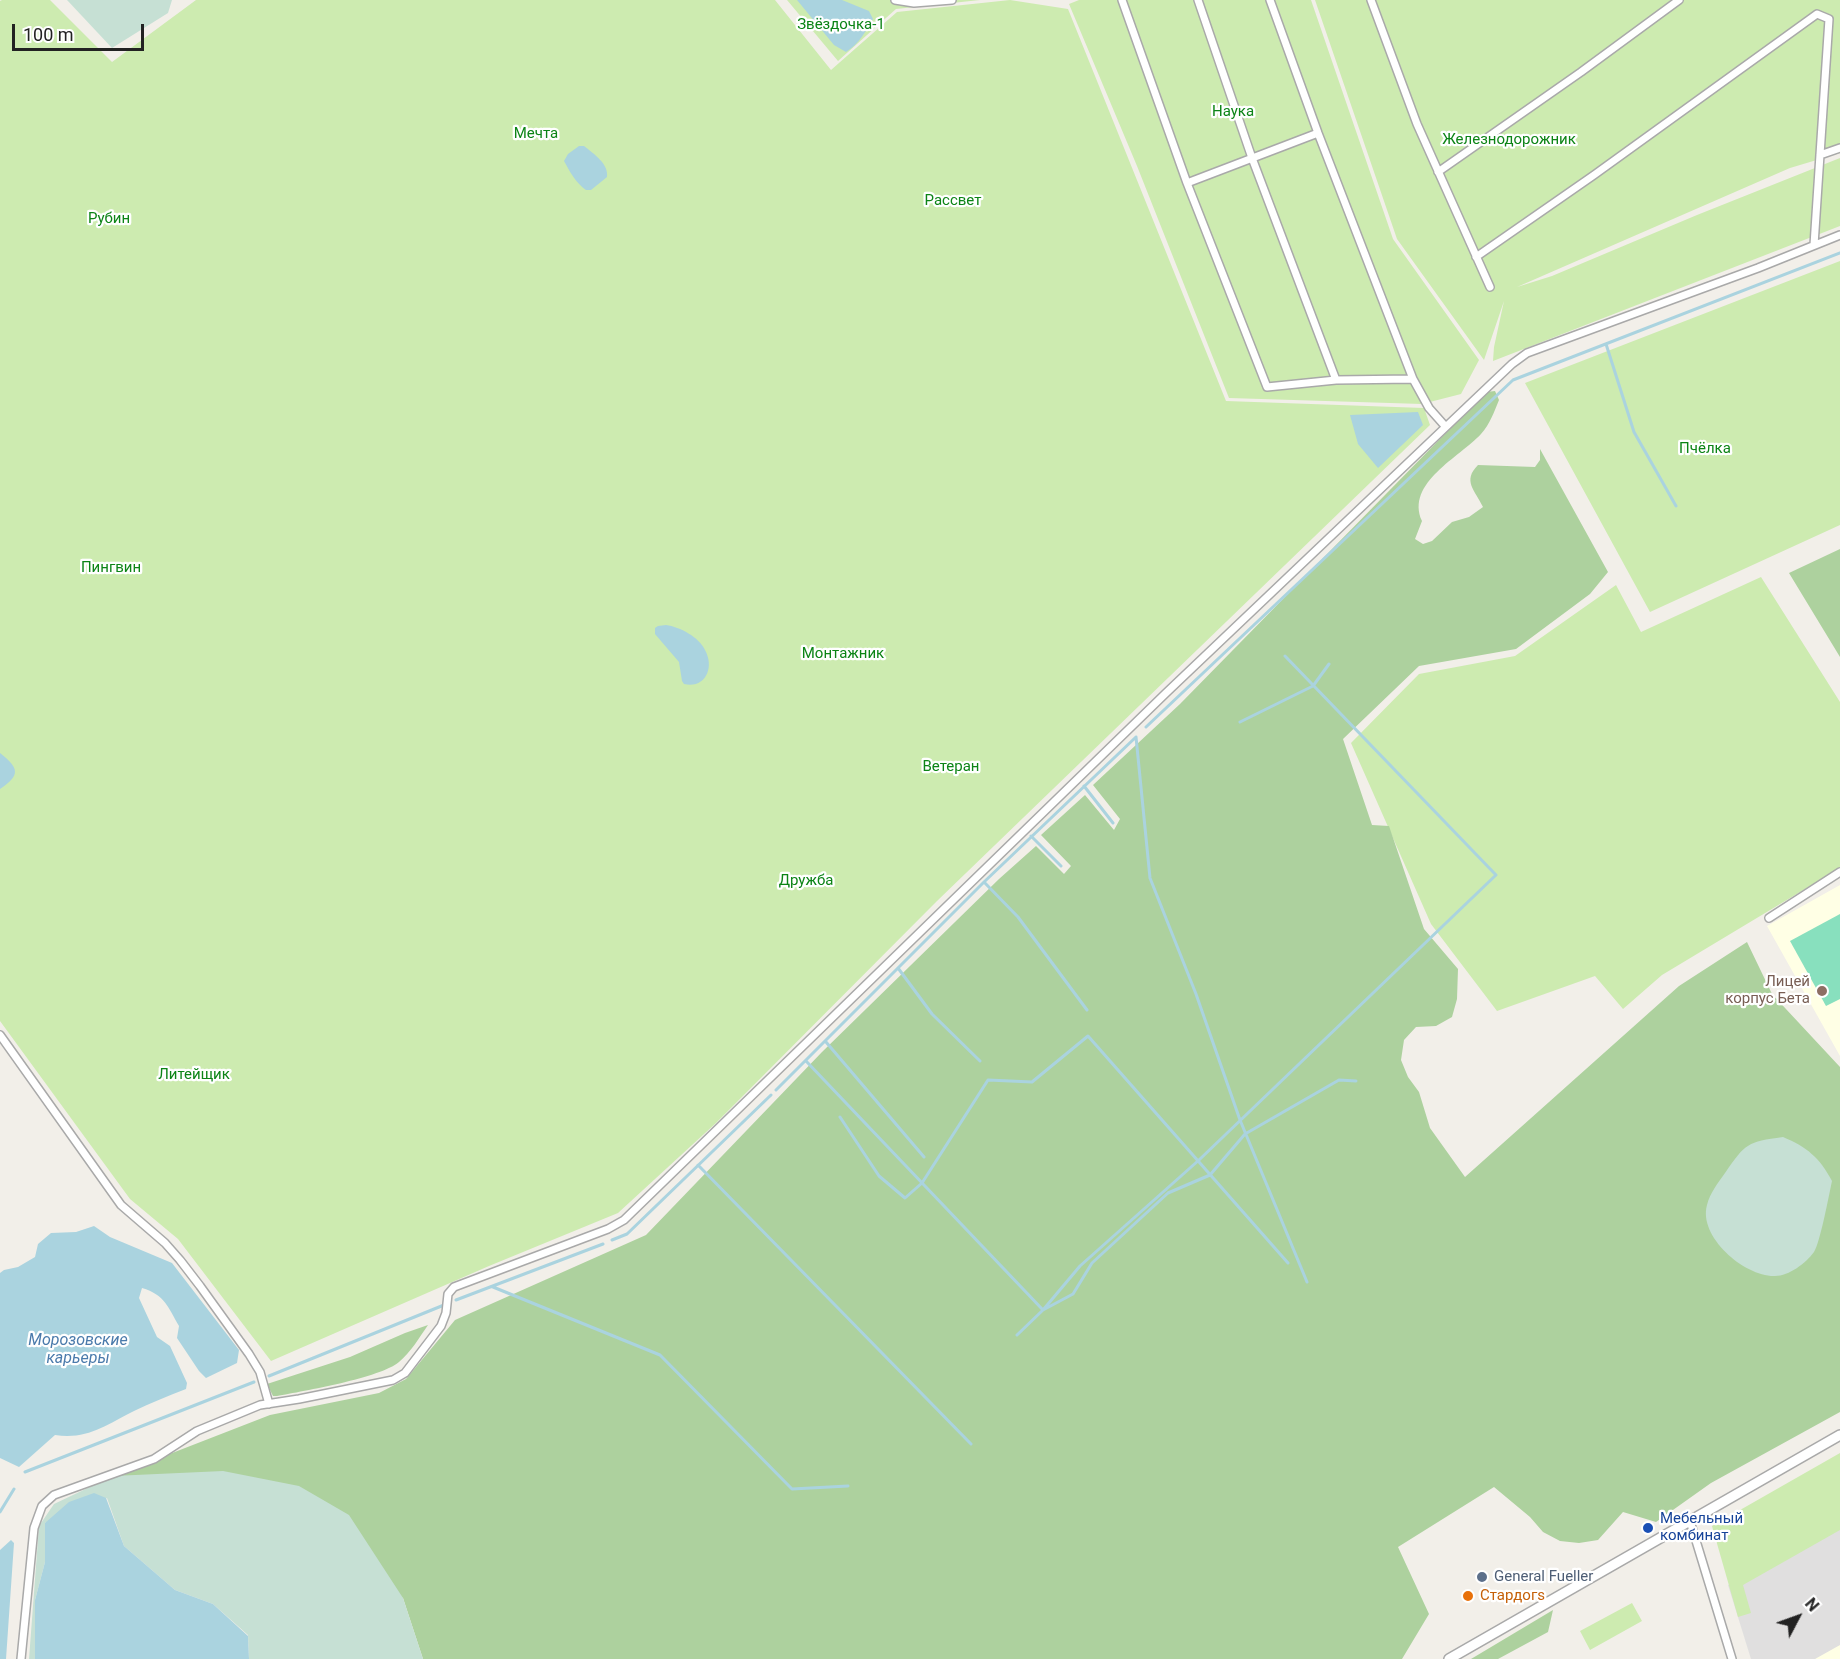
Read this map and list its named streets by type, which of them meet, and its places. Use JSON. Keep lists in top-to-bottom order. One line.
{"water":["Морозовские карьеры"],"parks":["Звёздочка-1","Наука","Мечта","Железнодорожник","Рассвет","Рубин","Пчёлка","Пингвин","Монтажник","Ветеран","Дружба","Литейщик"],"places":["Лицей корпус Бета","Мебельный комбинат","General Fueller","Стардогs"],"scale_bar":"100 m","north":"top right"}
